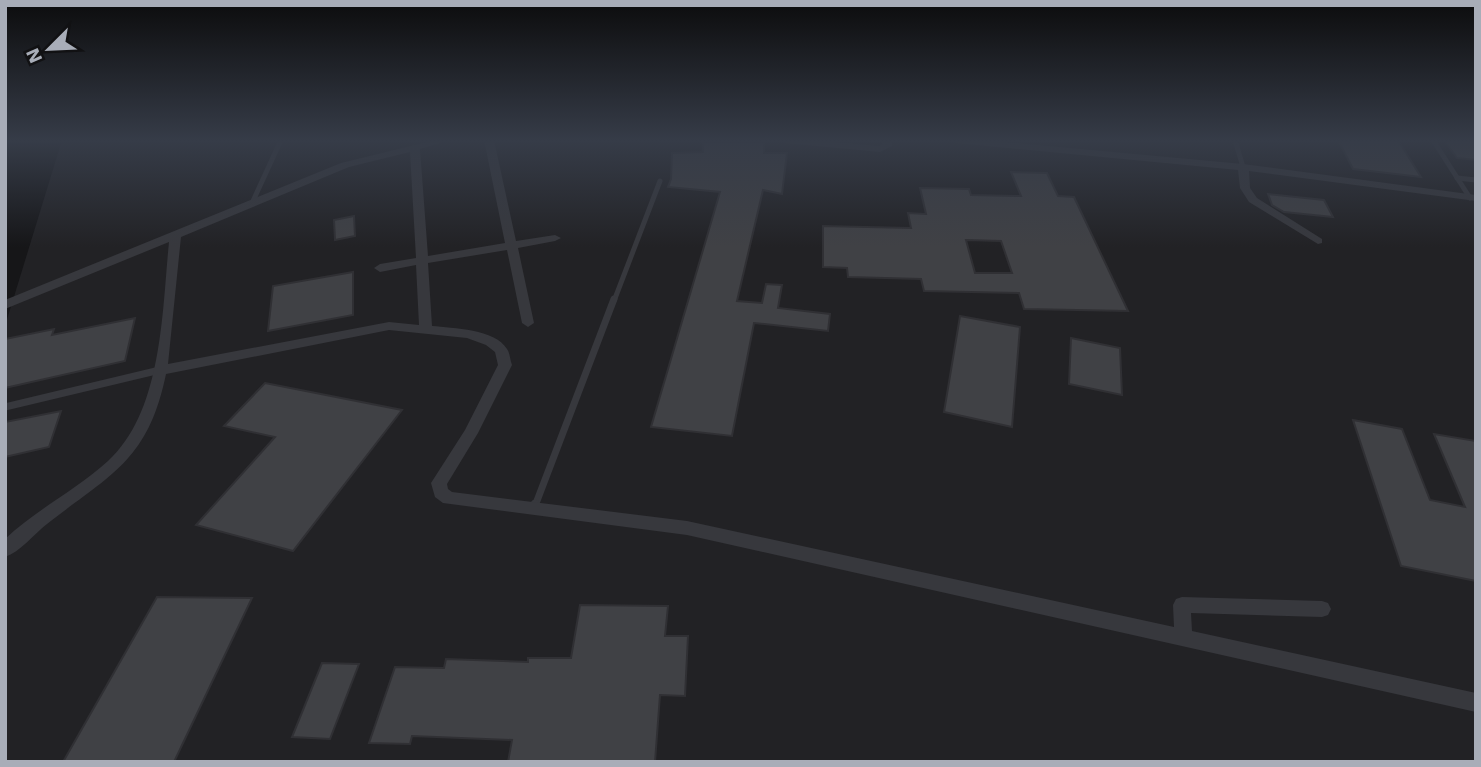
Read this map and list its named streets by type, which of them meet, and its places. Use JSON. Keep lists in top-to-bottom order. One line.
{"north":"bottom left"}
